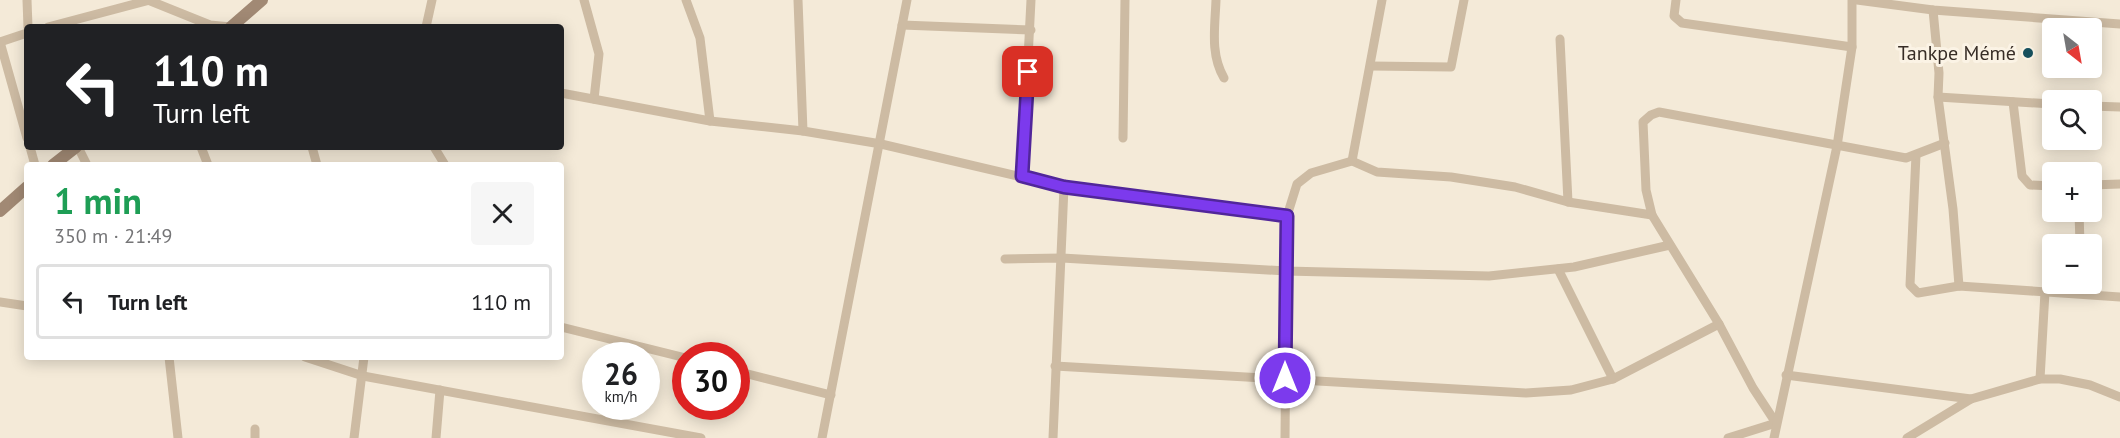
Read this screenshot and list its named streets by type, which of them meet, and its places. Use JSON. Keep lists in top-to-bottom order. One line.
{"places":["Tankpe Mémé"],"north":"bottom right","page":{"map_buttons":["+","−"],"turn":["110 m","Turn left"],"heading":["1 min","350 m · 21:49"],"list":[{"name":"Turn left","value":"110 m"}],"speed":"26 km/h","limit":"30"}}
